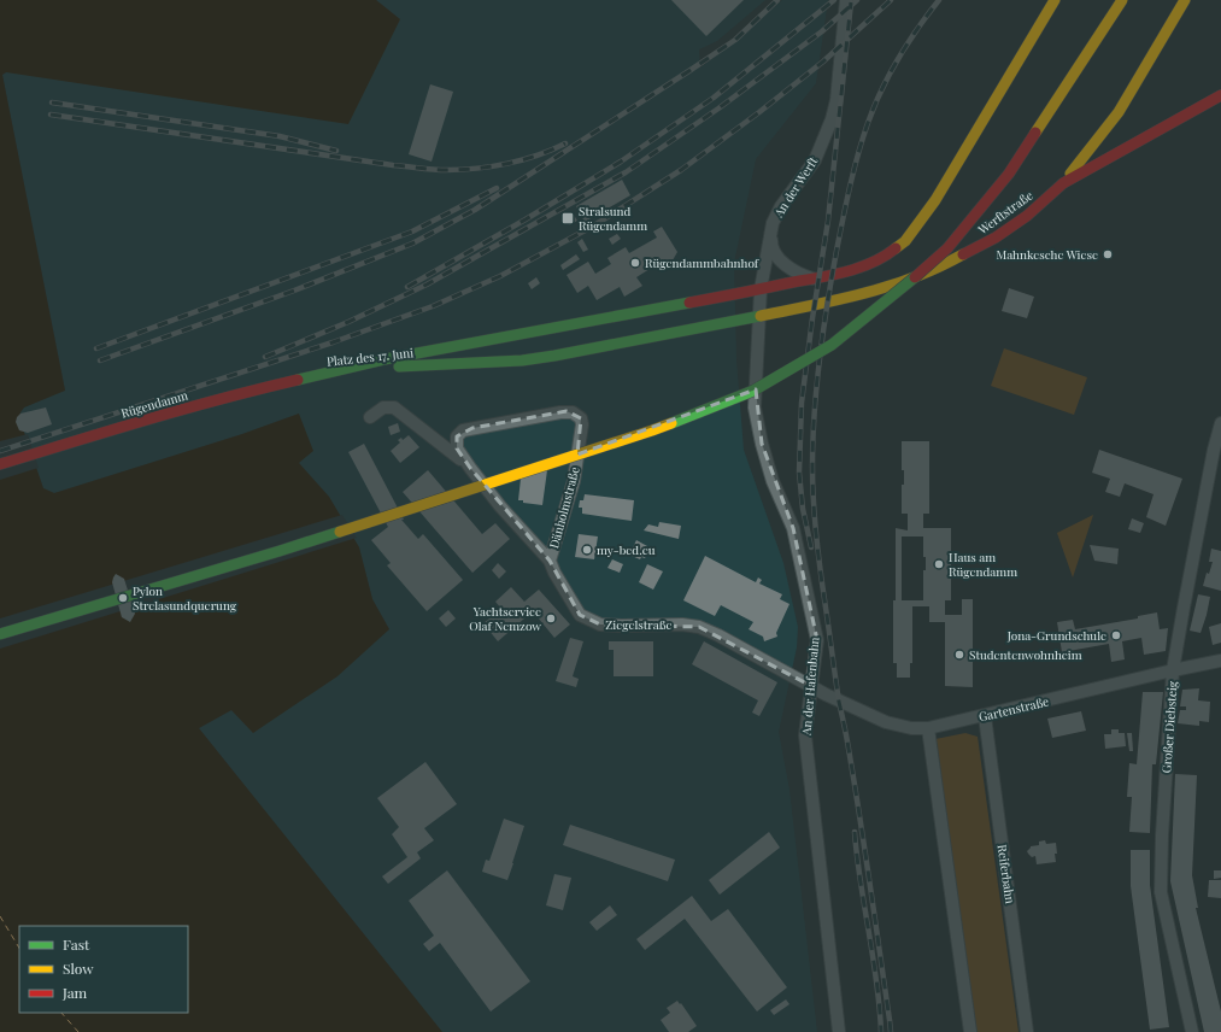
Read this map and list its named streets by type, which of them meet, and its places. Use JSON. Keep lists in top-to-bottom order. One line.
{"streets":{"main road":["Werftstraße","Platz des 17. Juni","Rügendamm"],"street":["An der Werft","Dänholmstraße","Ziegelstraße","An der Hafenbahn","Gartenstraße","Großer Diebsteig","Reiferbahn"]},"crossings":[["An der Werft","Platz des 17. Juni"],["An der Werft","An der Hafenbahn"],["Werftstraße","Platz des 17. Juni"],["Werftstraße","An der Hafenbahn"],["Platz des 17. Juni","Rügendamm"],["Platz des 17. Juni","An der Hafenbahn"],["Dänholmstraße","Ziegelstraße"],["Ziegelstraße","An der Hafenbahn"],["Ziegelstraße","Gartenstraße"],["An der Hafenbahn","Gartenstraße"],["Gartenstraße","Großer Diebsteig"],["Gartenstraße","Reiferbahn"]],"places":{"transit":["Stralsund Rügendamm"],"other":["Mahnkesche Wiese","Rügendammbahnhof","my-bed.eu","Haus am Rügendamm","Pylon Strelasundquerung","Yachtservice Olaf Nemzow","Jona-Grundschule","Studentenwohnheim"]},"legend":["Fast","Slow","Jam"]}
